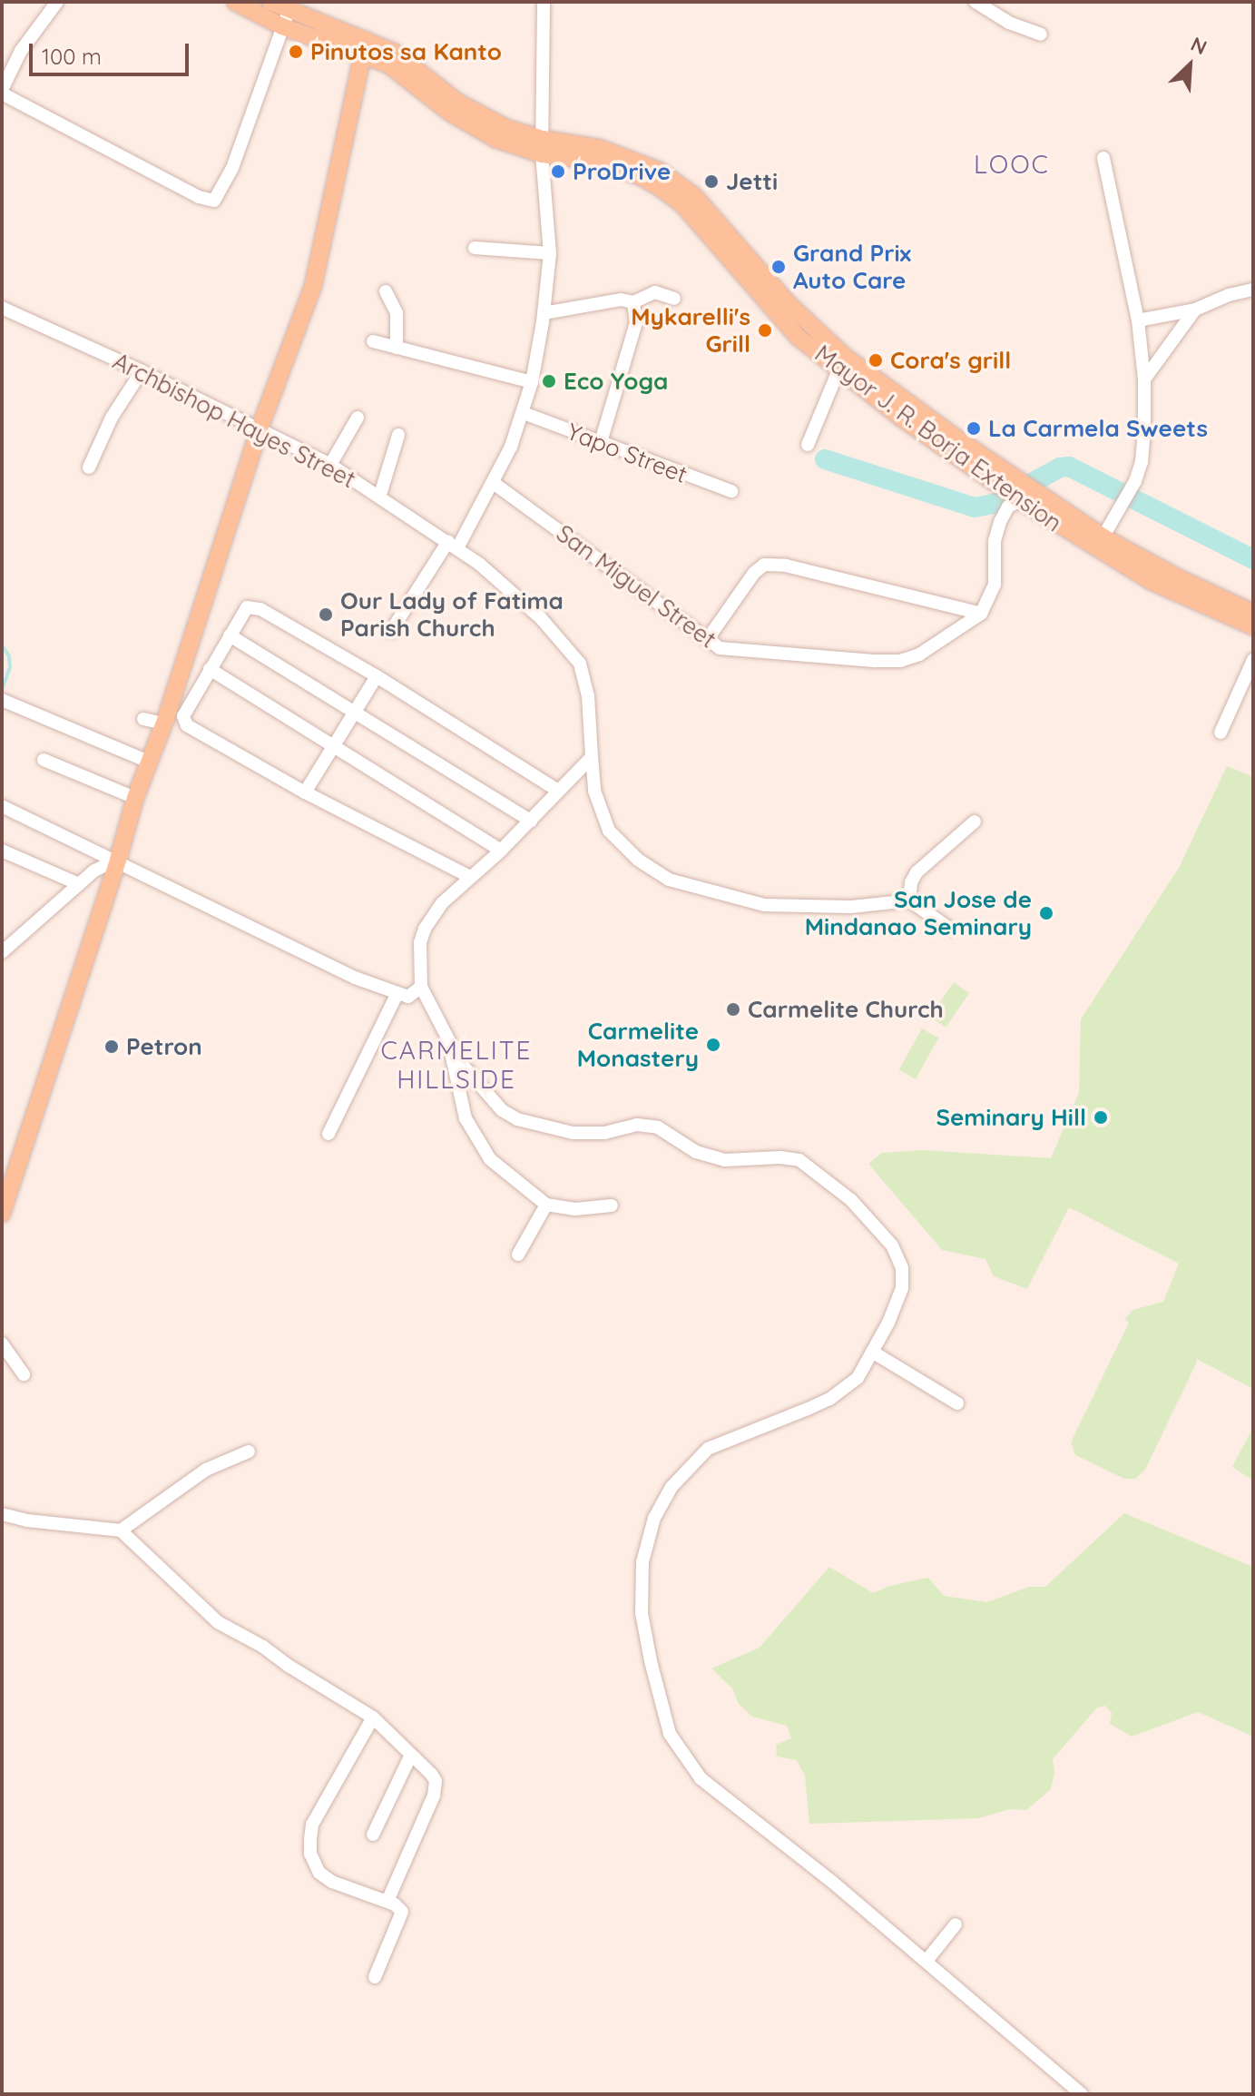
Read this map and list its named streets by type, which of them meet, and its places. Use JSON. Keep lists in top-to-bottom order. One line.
{"streets":{"main road":["Mayor J. R. Borja Extension"],"street":["Archbishop Hayes Street","Yapo Street","San Miguel Street"]},"districts":["LOOC","CARMELITE HILLSIDE"],"places":["Pinutos sa Kanto","ProDrive","Jetti","Grand Prix Auto Care","Mykarelli's Grill","Cora's grill","Eco Yoga","La Carmela Sweets","Our Lady of Fatima Parish Church","San Jose de Mindanao Seminary","Carmelite Church","Carmelite Monastery","Petron","Seminary Hill"],"scale_bar":"100 m","north":"top right"}
